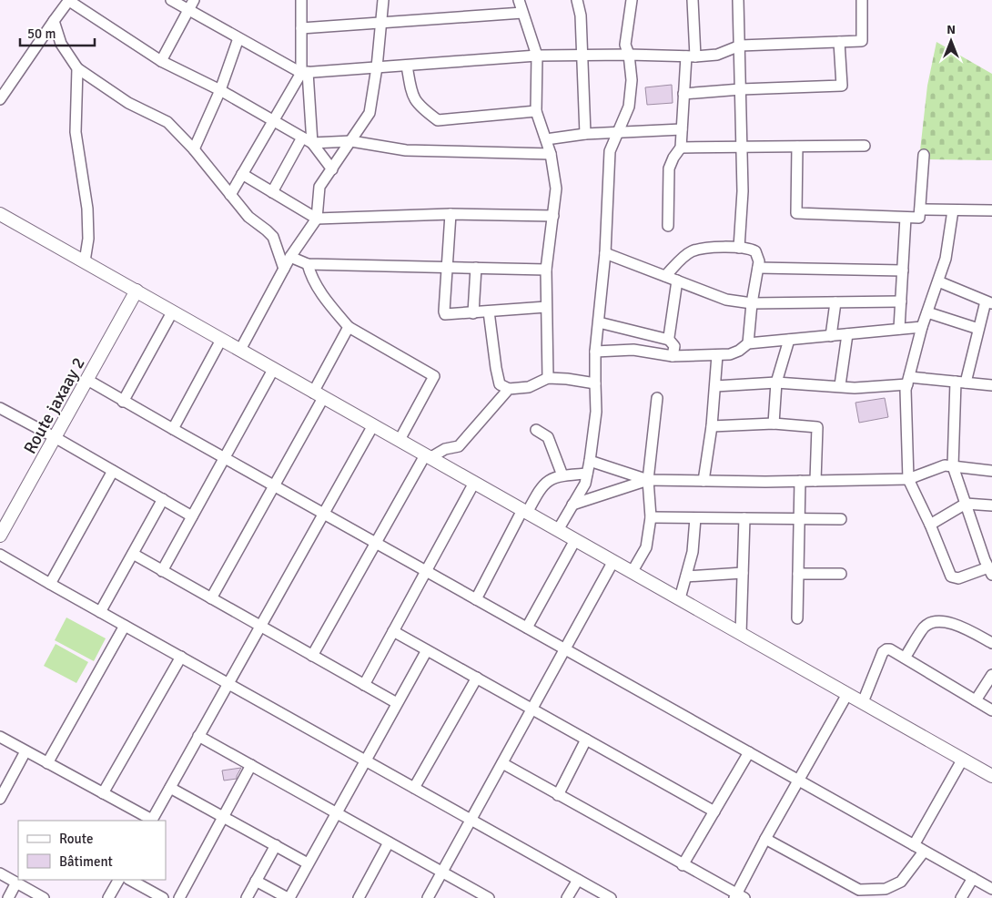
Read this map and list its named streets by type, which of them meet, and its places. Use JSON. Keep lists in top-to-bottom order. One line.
{"streets":{"street":["Route jaxaay 2"]},"legend":["Route","Bâtiment"],"scale_bar":"50 m","north":"top"}
